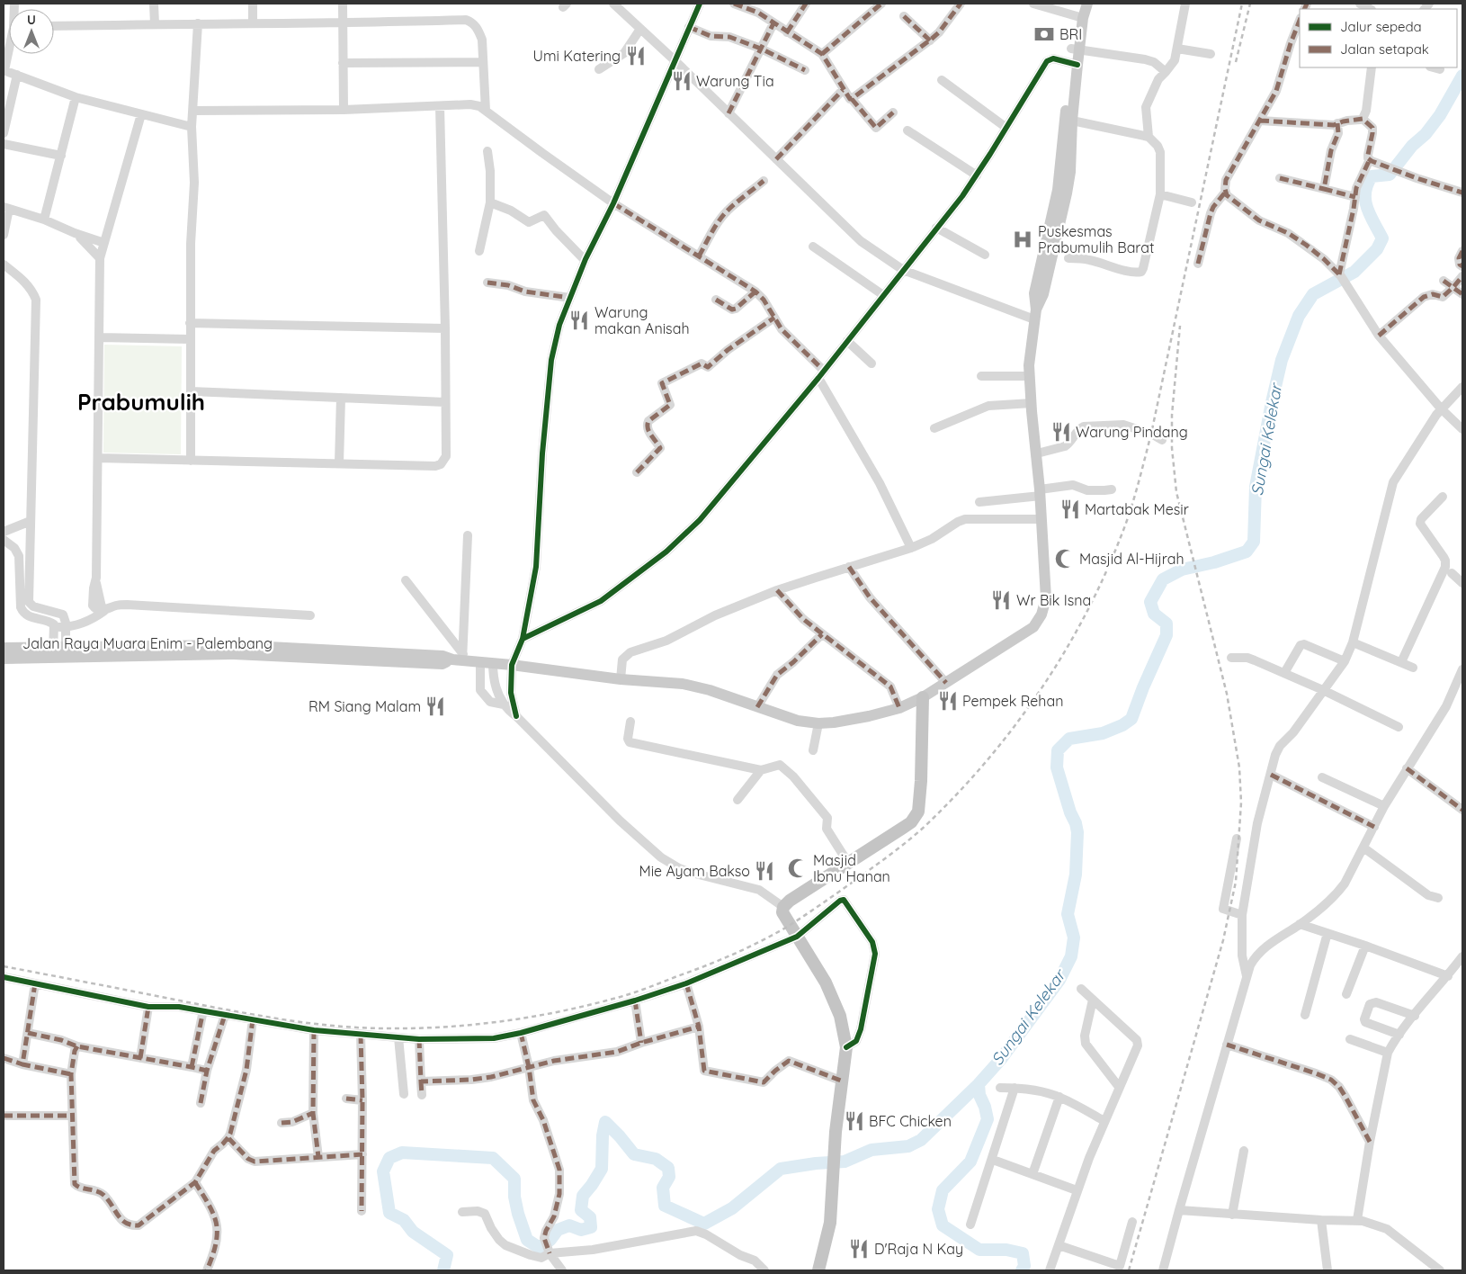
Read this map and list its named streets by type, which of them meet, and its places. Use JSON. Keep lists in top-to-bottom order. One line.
{"streets":{"main road":["Jalan Raya Muara Enim - Palembang"]},"districts":["Prabumulih"],"water":["Sungai Kelekar"],"places":{"bank":["BRI"],"restaurant":["Umi Katering","Warung Tia","Warung makan Anisah","Warung Pindang","Martabak Mesir","Wr Bik Isna","Pempek Rehan","RM Siang Malam","Mie Ayam Bakso","BFC Chicken","D'Raja N Kay"],"hospital":["Puskesmas Prabumulih Barat"],"mosque":["Masjid Al-Hijrah","Masjid Ibnu Hanan"]},"legend":["Jalur sepeda","Jalan setapak"],"north":"top"}
